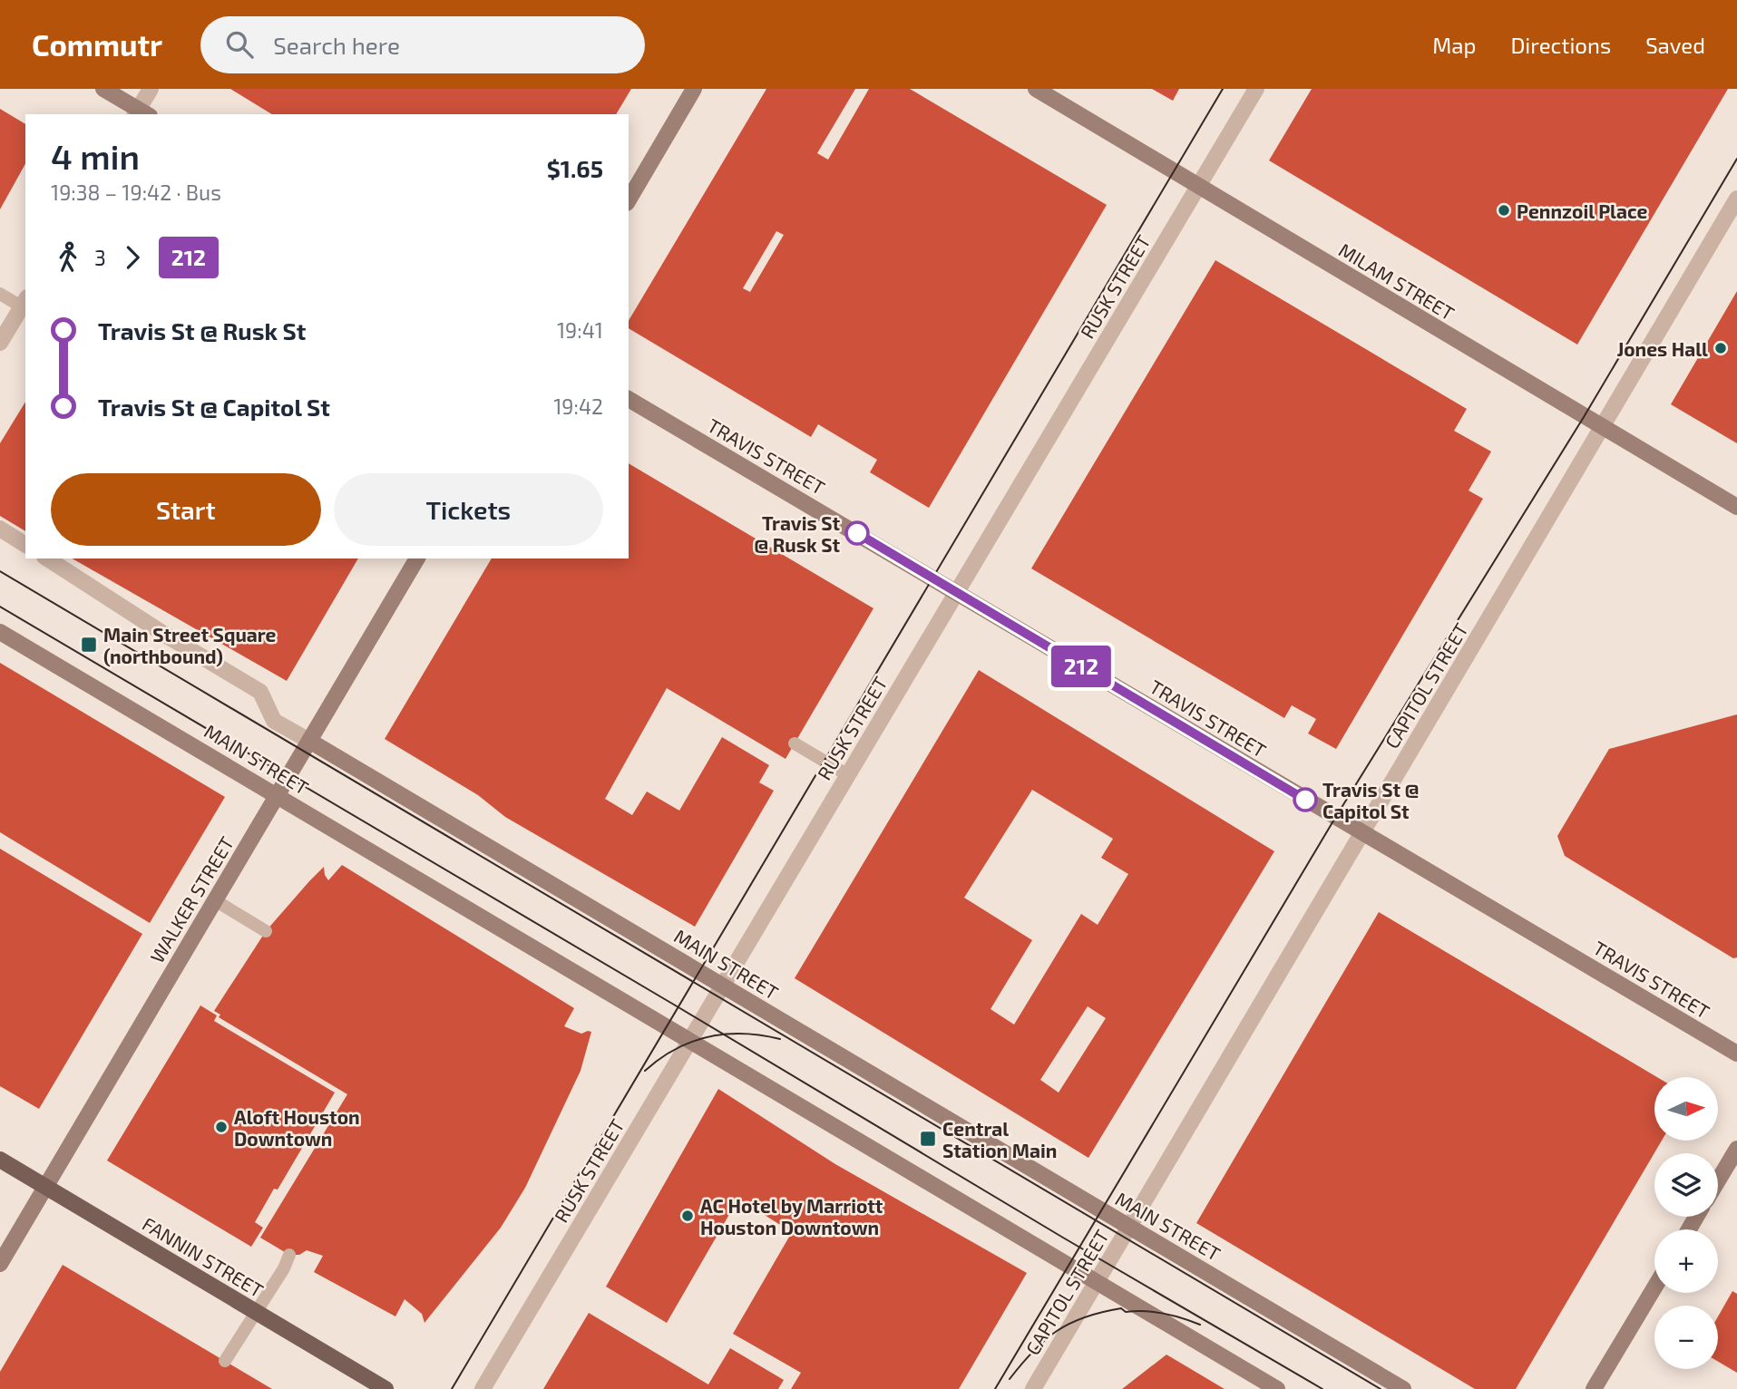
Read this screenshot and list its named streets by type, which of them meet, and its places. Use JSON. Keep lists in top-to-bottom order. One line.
{"streets":{"main road":["MILAM STREET","TRAVIS STREET","MAIN STREET","WALKER STREET","FANNIN STREET"],"street":["RUSK STREET","CAPITOL STREET"]},"crossings":[["MILAM STREET","RUSK STREET"],["MILAM STREET","CAPITOL STREET"],["RUSK STREET","TRAVIS STREET"],["RUSK STREET","MAIN STREET"],["TRAVIS STREET","CAPITOL STREET"],["CAPITOL STREET","MAIN STREET"],["MAIN STREET","WALKER STREET"],["WALKER STREET","FANNIN STREET"]],"places":{"other":["Pennzoil Place","Jones Hall","Travis St @ Rusk St","Travis St @ Capitol St","Aloft Houston Downtown","AC Hotel by Marriott Houston Downtown"],"transit":["Main Street Square (northbound)","Central Station Main"]},"lines":["bus line 212"],"north":"right","page":{"header":"Commutr","search":"Search here","nav":["Map","Directions","Saved"],"on_map":"212","heading":["4 min","19:38 – 19:42 · Bus","$1.65"],"legs":["3","212"],"list":[{"name":"Travis St @ Rusk St","value":"19:41"},{"name":"Travis St @ Capitol St","value":"19:42"}],"buttons":["Start","Tickets"],"map_buttons":["+","−"]}}
